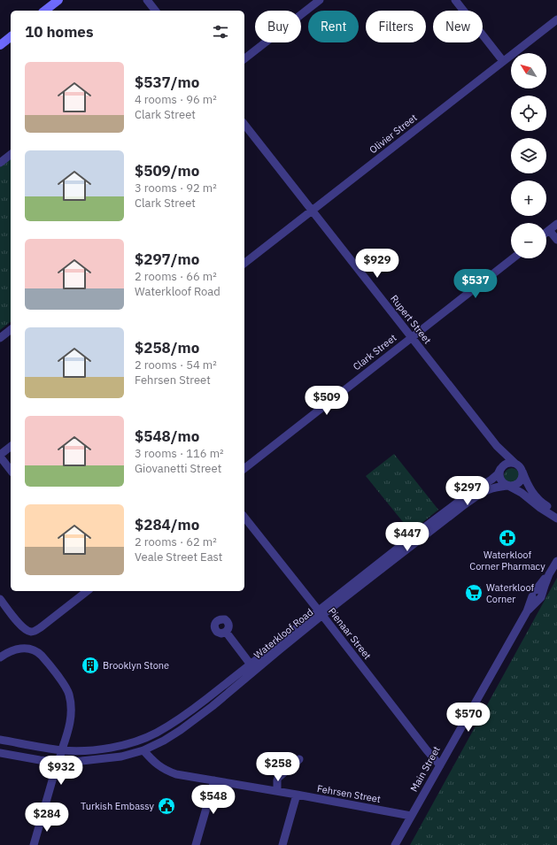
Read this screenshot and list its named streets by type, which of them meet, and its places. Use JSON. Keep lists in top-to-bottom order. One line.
{"streets":{"street":["Olivier Street","Rupert Street","Clark Street","Waterkloof Road","Pienaar Street","Main Street","Fehrsen Street"]},"crossings":[["Olivier Street","Rupert Street"],["Rupert Street","Clark Street"],["Rupert Street","Waterkloof Road"],["Waterkloof Road","Pienaar Street"],["Waterkloof Road","Fehrsen Street"],["Pienaar Street","Main Street"],["Main Street","Fehrsen Street"]],"places":{"pharmacy":["Waterkloof Corner Pharmacy"],"supermarket":["Waterkloof Corner"],"building":["Brooklyn Stone"],"public building":["Turkish Embassy"]},"north":"top left","page":{"chip":["Buy","Rent","Filters","New"],"heading":"10 homes","map_buttons":["+","−"],"list":[{"name":"$537/mo","note":"4 rooms · 96 m² · Clark Street"},{"name":"$509/mo","note":"3 rooms · 92 m² · Clark Street"},{"name":"$297/mo","note":"2 rooms · 66 m² · Waterkloof Road"},{"name":"$258/mo","note":"2 rooms · 54 m² · Fehrsen Street"},{"name":"$548/mo","note":"3 rooms · 116 m² · Giovanetti Street"},{"name":"$284/mo","note":"2 rooms · 62 m² · Veale Street East"}],"price":["$929","$537","$509","$297","$447","$570","$258","$932","$548","$284"]}}
